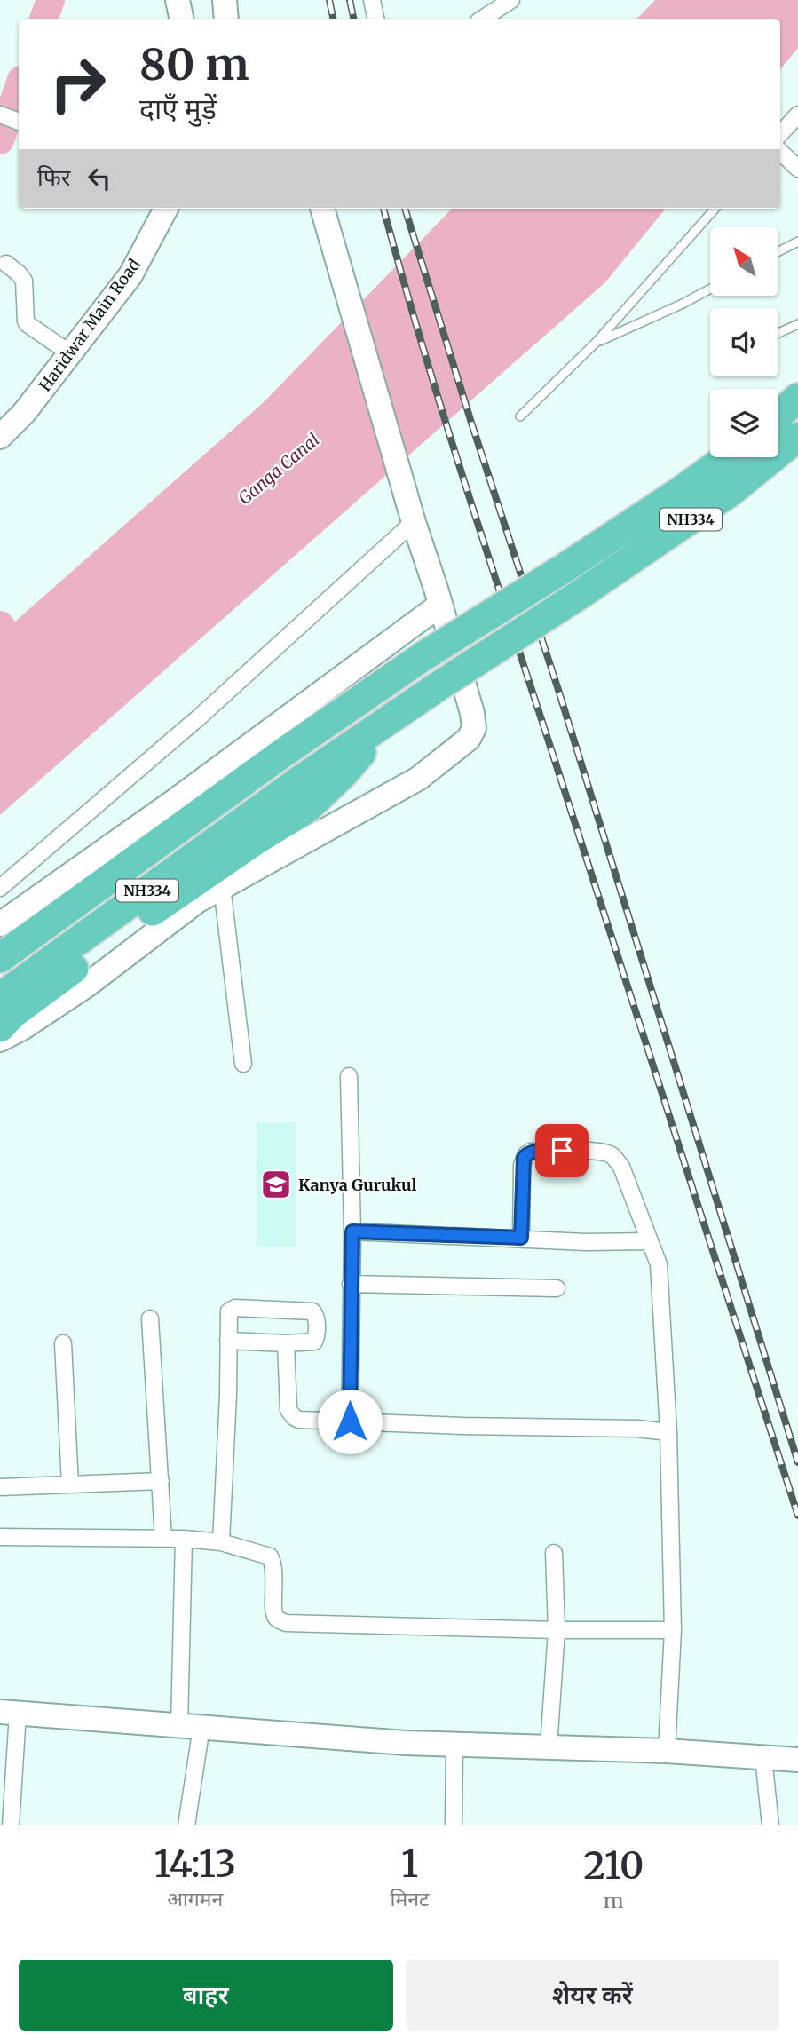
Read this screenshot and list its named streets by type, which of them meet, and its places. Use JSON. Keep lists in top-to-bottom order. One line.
{"streets":{"highway":["NH334"],"street":["Haridwar Main Road"]},"water":["Ganga Canal"],"places":{"school or university":["Kanya Gurukul"]},"north":"top left","page":{"turn":["80 m","दाएँ मुड़ें"],"then":"फिर","eta":["14:13","आगमन","1","मिनट","210","m"],"buttons":["बाहर","शेयर करें"]}}
